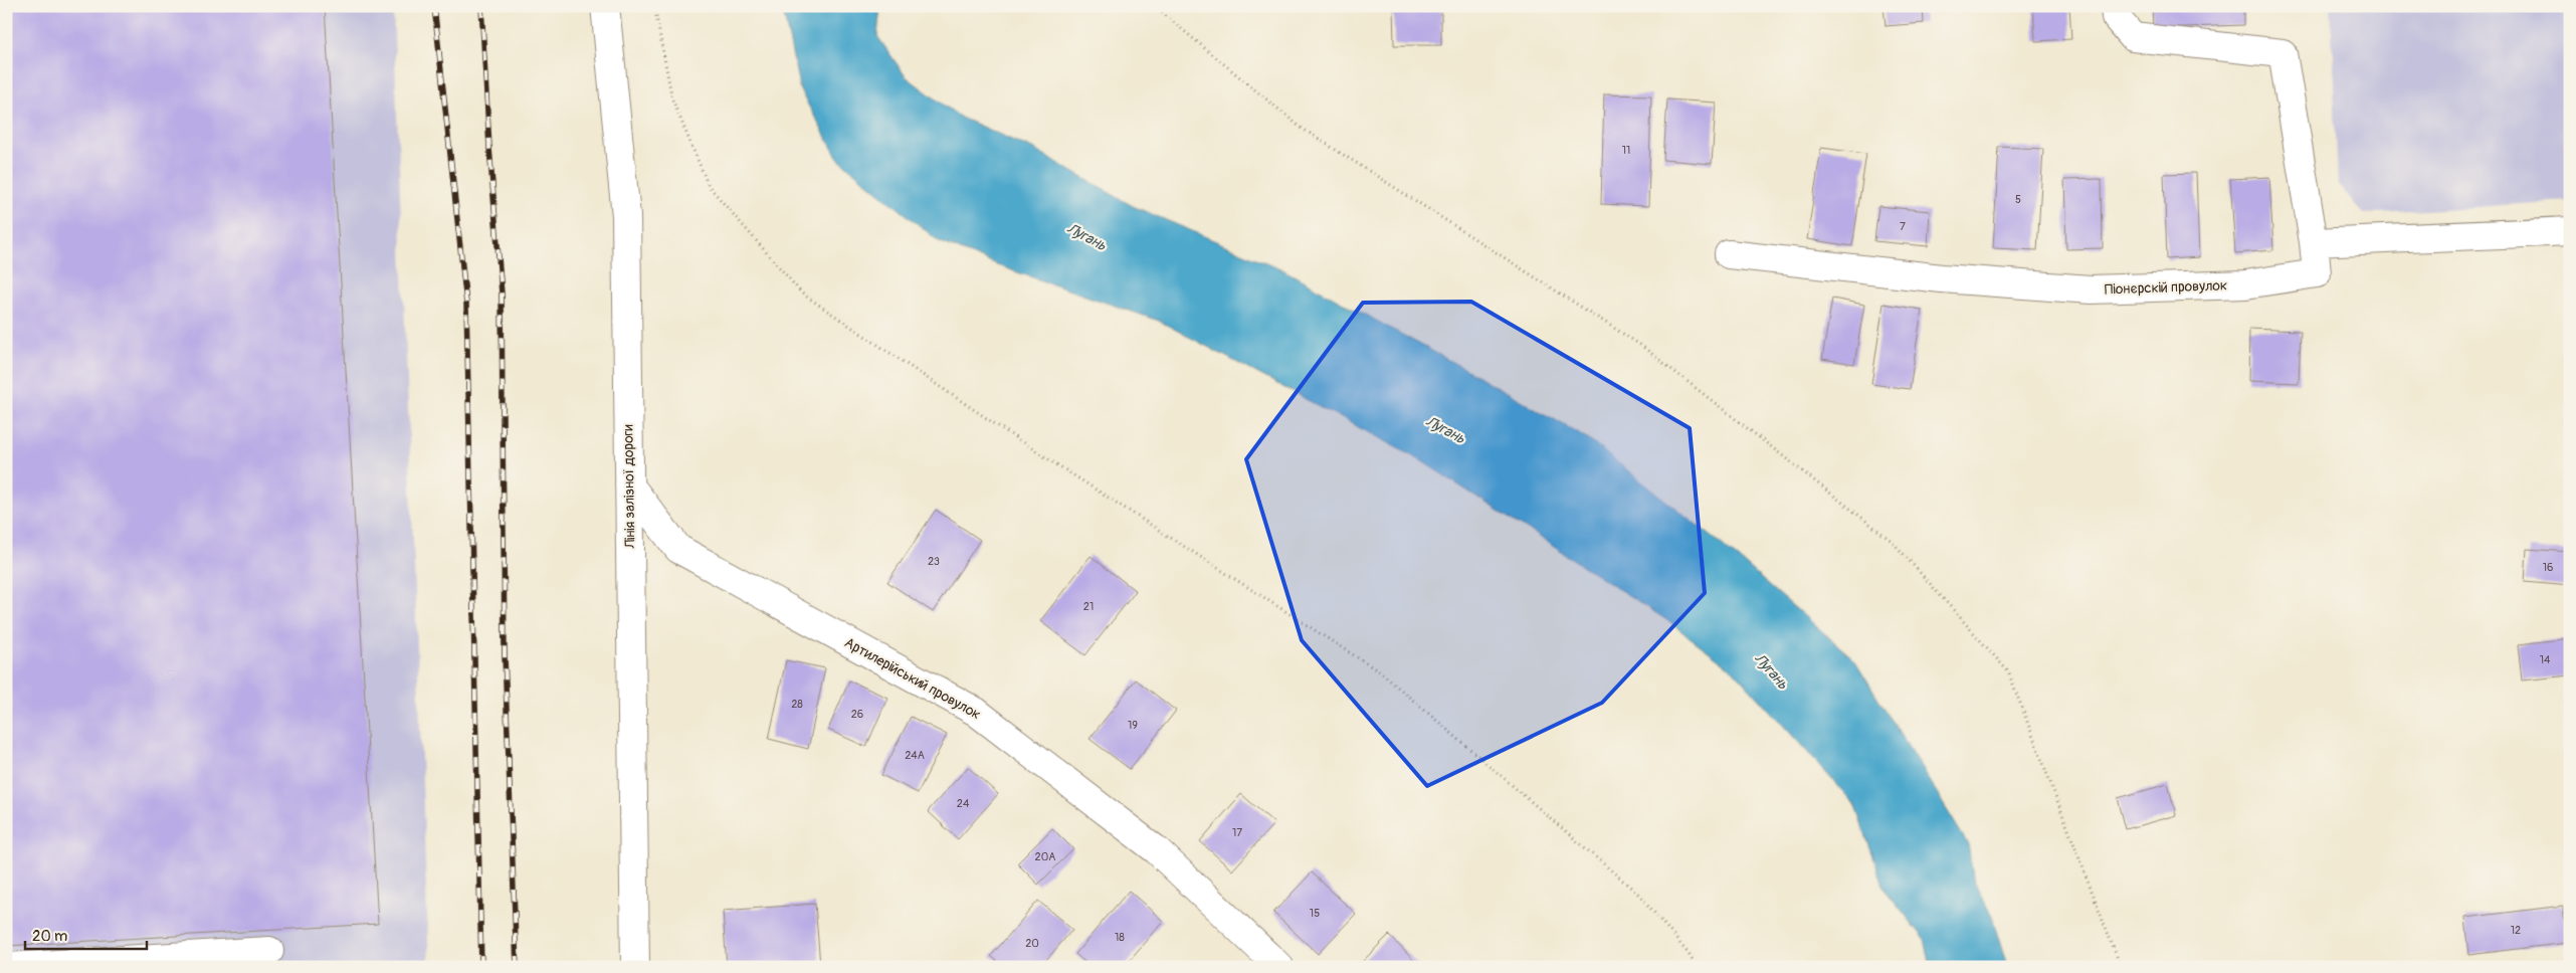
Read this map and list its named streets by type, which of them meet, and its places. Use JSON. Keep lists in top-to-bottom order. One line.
{"streets":{"street":["Піонєрскій провулок","Лінія залізної дороги","Артилерійський провулок"]},"crossings":[["Лінія залізної дороги","Артилерійський провулок"]],"water":["Лугань"],"house_numbers":["11","5","7","23","16","21","14","28","26","19","24А","24","17","20А","15","12","18","20"],"scale_bar":"20 m"}
